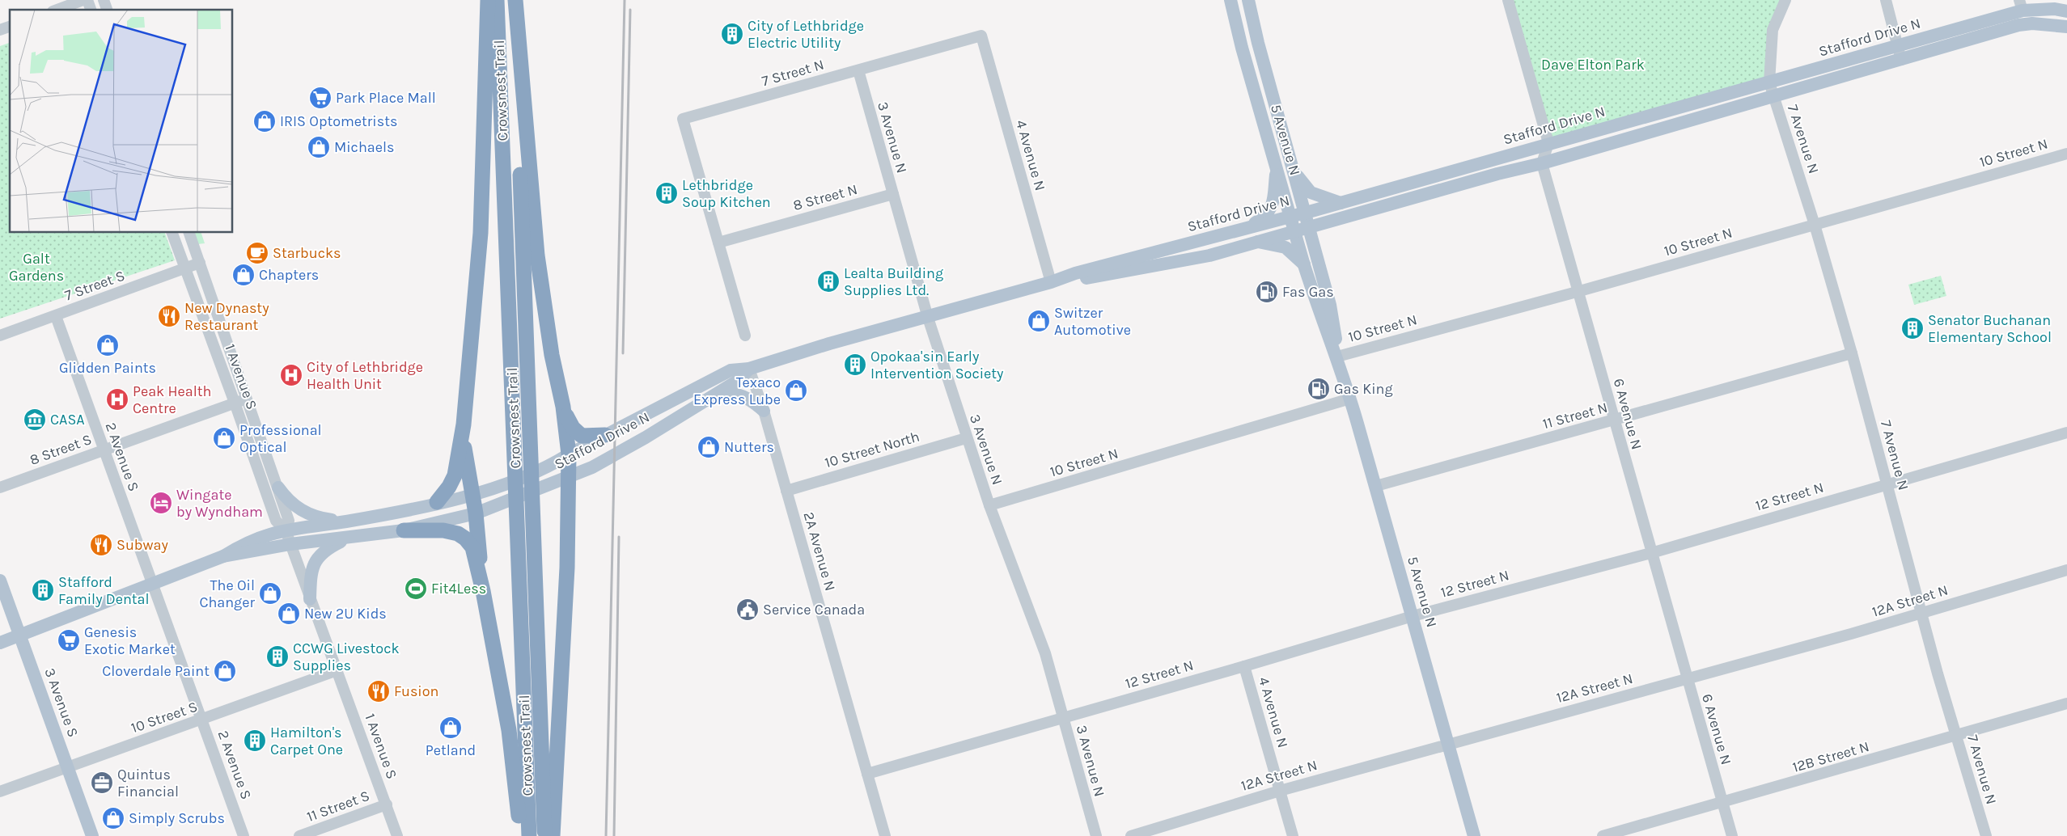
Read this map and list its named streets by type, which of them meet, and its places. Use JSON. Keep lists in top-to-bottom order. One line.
{"streets":{"highway":["Crowsnest Trail"],"main road":["Stafford Drive N","5 Avenue N","3 Avenue S"],"street":["7 Street N","3 Avenue N","7 Avenue N","10 Street N","4 Avenue N","8 Street N","7 Street S","1 Avenue S","6 Avenue N","11 Street N","8 Street S","10 Street North","2 Avenue S","12 Street N","2A Avenue N","12A Street N","10 Street S","12B Street N","11 Street S"]},"crossings":[["Stafford Drive N","3 Avenue N"],["Stafford Drive N","7 Avenue N"],["Stafford Drive N","5 Avenue N"],["Stafford Drive N","4 Avenue N"],["Stafford Drive N","1 Avenue S"],["Stafford Drive N","6 Avenue N"],["Stafford Drive N","2A Avenue N"],["7 Street N","3 Avenue N"],["7 Street N","4 Avenue N"],["7 Street N","8 Street N"],["3 Avenue N","10 Street N"],["3 Avenue N","8 Street N"],["3 Avenue N","10 Street North"],["3 Avenue N","12 Street N"],["7 Avenue N","10 Street N"],["7 Avenue N","11 Street N"],["7 Avenue N","12 Street N"],["7 Avenue N","12A Street N"],["7 Avenue N","12B Street N"],["5 Avenue N","10 Street N"],["5 Avenue N","11 Street N"],["5 Avenue N","12 Street N"],["5 Avenue N","12A Street N"],["10 Street N","6 Avenue N"],["4 Avenue N","12 Street N"],["4 Avenue N","12A Street N"],["7 Street S","1 Avenue S"],["7 Street S","2 Avenue S"],["1 Avenue S","8 Street S"],["1 Avenue S","10 Street S"],["1 Avenue S","11 Street S"],["6 Avenue N","11 Street N"],["6 Avenue N","12 Street N"],["6 Avenue N","12A Street N"],["6 Avenue N","12B Street N"],["8 Street S","2 Avenue S"],["10 Street North","2A Avenue N"],["2 Avenue S","10 Street S"],["12 Street N","2A Avenue N"],["3 Avenue S","10 Street S"]],"parks":["Dave Elton Park","Galt Gardens"],"places":{"building":["City of Lethbridge Electric Utility","Lethbridge Soup Kitchen","Lealta Building Supplies Ltd.","Senator Buchanan Elementary School","Opokaa'sin Early Intervention Society","Stafford Family Dental","CCWG Livestock Supplies","Hamilton's Carpet One"],"supermarket":["Park Place Mall","Genesis Exotic Market"],"shop":["IRIS Optometrists","Michaels","Chapters","Switzer Automotive","Glidden Paints","Texaco Express Lube","Professional Optical","Nutters","The Oil Changer","New 2U Kids","Cloverdale Paint","Petland","Simply Scrubs"],"cafe":["Starbucks"],"fuel station":["Fas Gas","Gas King"],"restaurant":["New Dynasty Restaurant","Subway","Fusion"],"hospital":["City of Lethbridge Health Unit","Peak Health Centre"],"museum":["CASA"],"hotel":["Wingate by Wyndham"],"sports":["Fit4Less"],"public building":["Service Canada"],"office":["Quintus Financial"]}}
